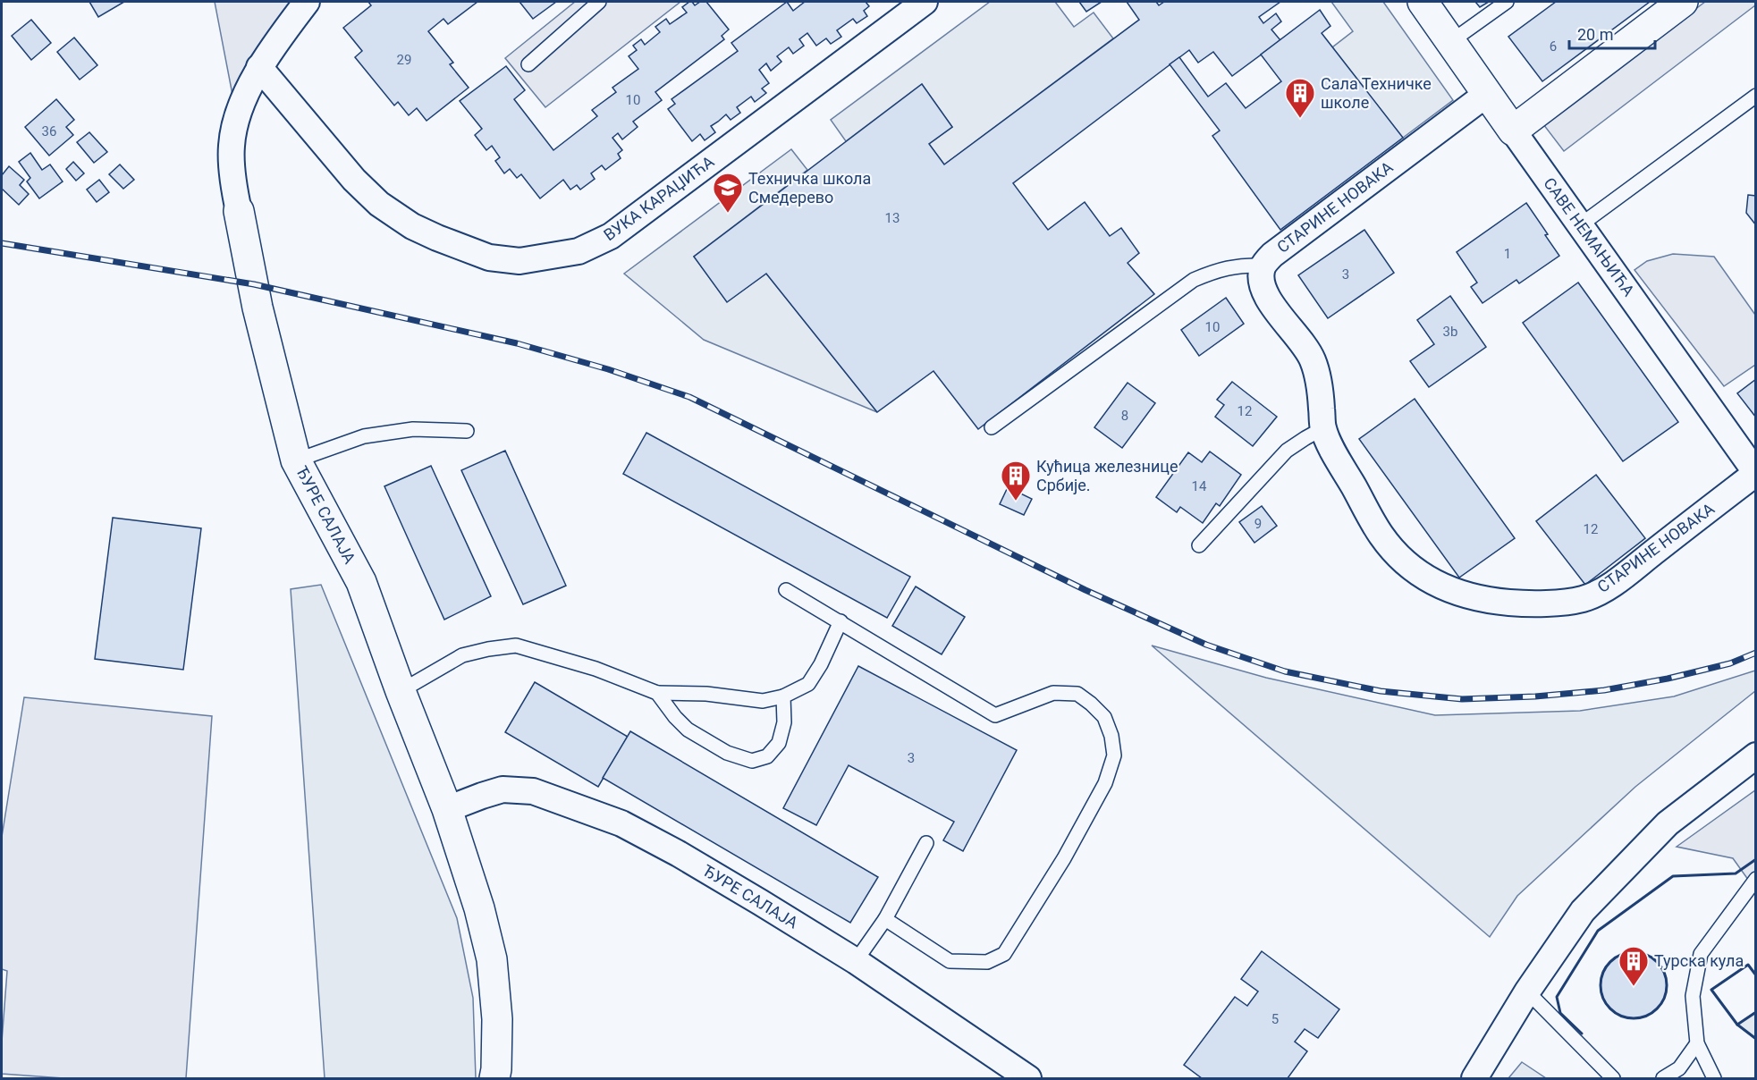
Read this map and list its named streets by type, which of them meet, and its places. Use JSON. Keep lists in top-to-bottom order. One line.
{"streets":{"street":["ВУКА КАРАЏИЋА","СТАРИНЕ НОВАКА","САВЕ НЕМАЊИЋА","ЂУРЕ САЛАЈА"]},"crossings":[["СТАРИНЕ НОВАКА","САВЕ НЕМАЊИЋА"]],"places":{"building":["Сала Техничке школе","Кућица железнице Србије.","Турска кула"],"school or university":["Техничка школа Смедерево"]},"house_numbers":["6","29","10","36","13","1","3","10","3b","12","8","14","9","12","3","5"],"scale_bar":"20 m"}
